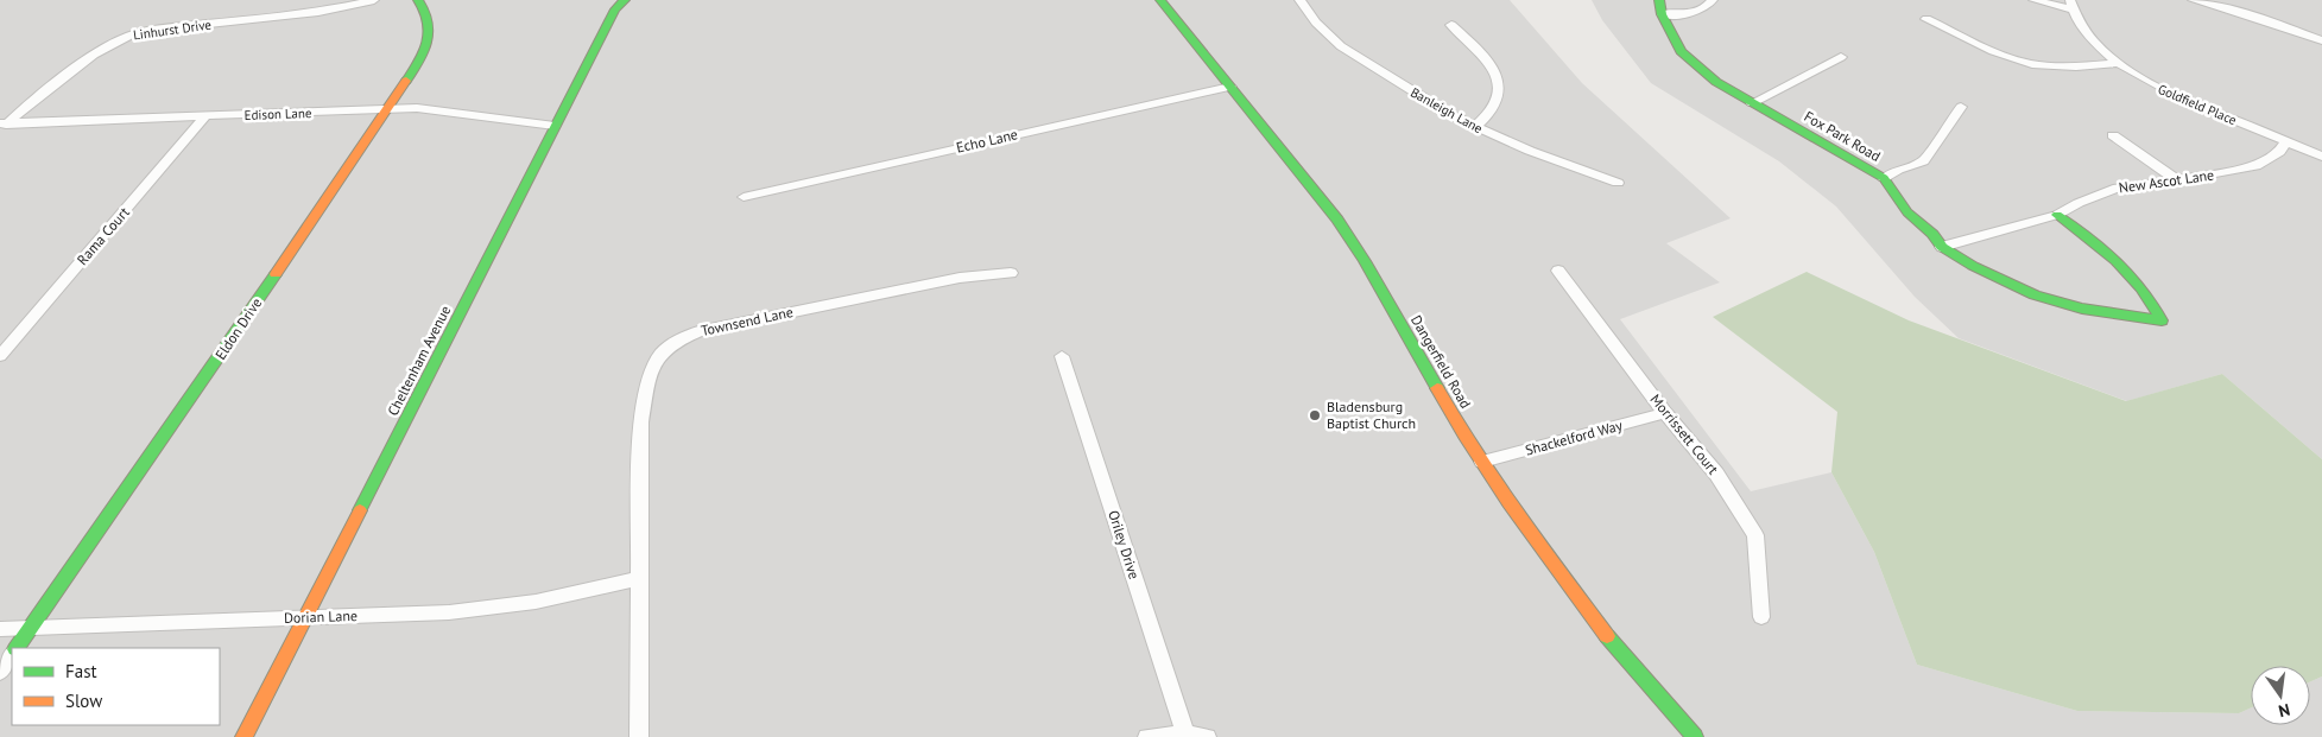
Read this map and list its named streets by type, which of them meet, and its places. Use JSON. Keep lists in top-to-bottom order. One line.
{"streets":{"street":["Linhurst Drive","Goldfield Place","Banleigh Lane","Edison Lane","Fox Park Road","Echo Lane","New Ascot Lane","Rama Court","Townsend Lane","Eldon Drive","Cheltenham Avenue","Dangerfield Road","Morrissett Court","Shackelford Way","Oriley Drive","Dorian Lane"]},"crossings":[["Linhurst Drive","Edison Lane"],["Goldfield Place","New Ascot Lane"],["Edison Lane","Rama Court"],["Edison Lane","Eldon Drive"],["Edison Lane","Cheltenham Avenue"],["Fox Park Road","New Ascot Lane"],["Echo Lane","Dangerfield Road"],["Townsend Lane","Dorian Lane"],["Eldon Drive","Dorian Lane"],["Cheltenham Avenue","Dorian Lane"],["Dangerfield Road","Shackelford Way"],["Morrissett Court","Shackelford Way"]],"places":["Bladensburg Baptist Church"],"legend":["Fast","Slow"],"north":"bottom"}
